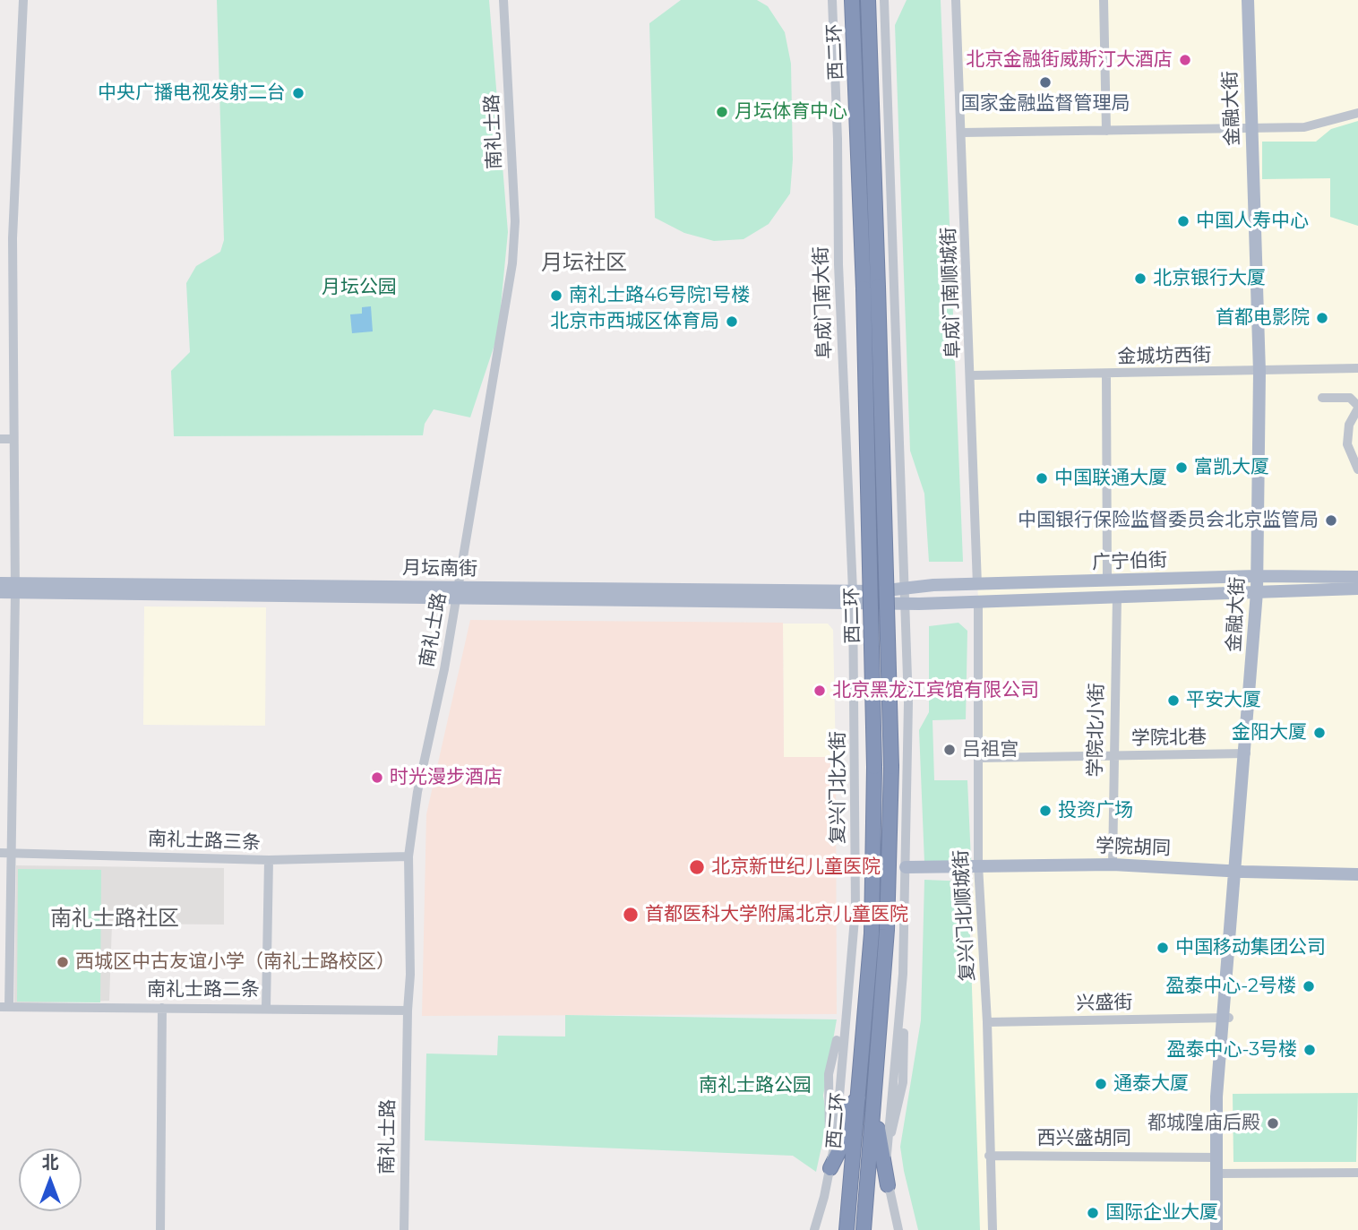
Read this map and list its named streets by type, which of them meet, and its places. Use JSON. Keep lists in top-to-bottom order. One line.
{"streets":{"highway":["西二环"],"main road":["金融大街","广宁伯街","月坛南街","学院胡同"],"street":["南礼士路","阜成门南顺城街","阜成门南大街","金城坊西街","学院北小街","学院北巷","复兴门北大街","南礼士路三条","复兴门北顺城街","南礼士路二条","兴盛街","西兴盛胡同"]},"crossings":[["金融大街","金城坊西街"],["金融大街","广宁伯街"],["金融大街","学院北巷"],["金融大街","学院胡同"],["金融大街","兴盛街"],["金融大街","西兴盛胡同"],["南礼士路","月坛南街"],["南礼士路","南礼士路三条"],["南礼士路","南礼士路二条"],["阜成门南顺城街","金城坊西街"],["阜成门南顺城街","广宁伯街"],["阜成门南大街","月坛南街"],["阜成门南大街","复兴门北大街"],["广宁伯街","月坛南街"],["广宁伯街","学院北小街"],["广宁伯街","复兴门北顺城街"],["月坛南街","复兴门北大街"],["学院北小街","学院北巷"],["学院北小街","学院胡同"],["学院北巷","复兴门北顺城街"],["学院胡同","复兴门北顺城街"],["复兴门北顺城街","兴盛街"],["复兴门北顺城街","西兴盛胡同"]],"districts":["月坛社区","南礼士路社区"],"parks":["月坛公园","南礼士路公园"],"places":["北京金融街威斯汀大酒店","国家金融监督管理局","中央广播电视发射二台","月坛体育中心","中国人寿中心","北京银行大厦","南礼士路46号院1号楼","首都电影院","北京市西城区体育局","富凯大厦","中国联通大厦","中国银行保险监督委员会北京监管局","北京黑龙江宾馆有限公司","平安大厦","金阳大厦","吕祖宫","时光漫步酒店","投资广场","北京新世纪儿童医院","首都医科大学附属北京儿童医院","中国移动集团公司","西城区中古友谊小学（南礼士路校区）","盈泰中心-2号楼","盈泰中心-3号楼","通泰大厦","都城隍庙后殿","国际企业大厦"],"north":"top"}
